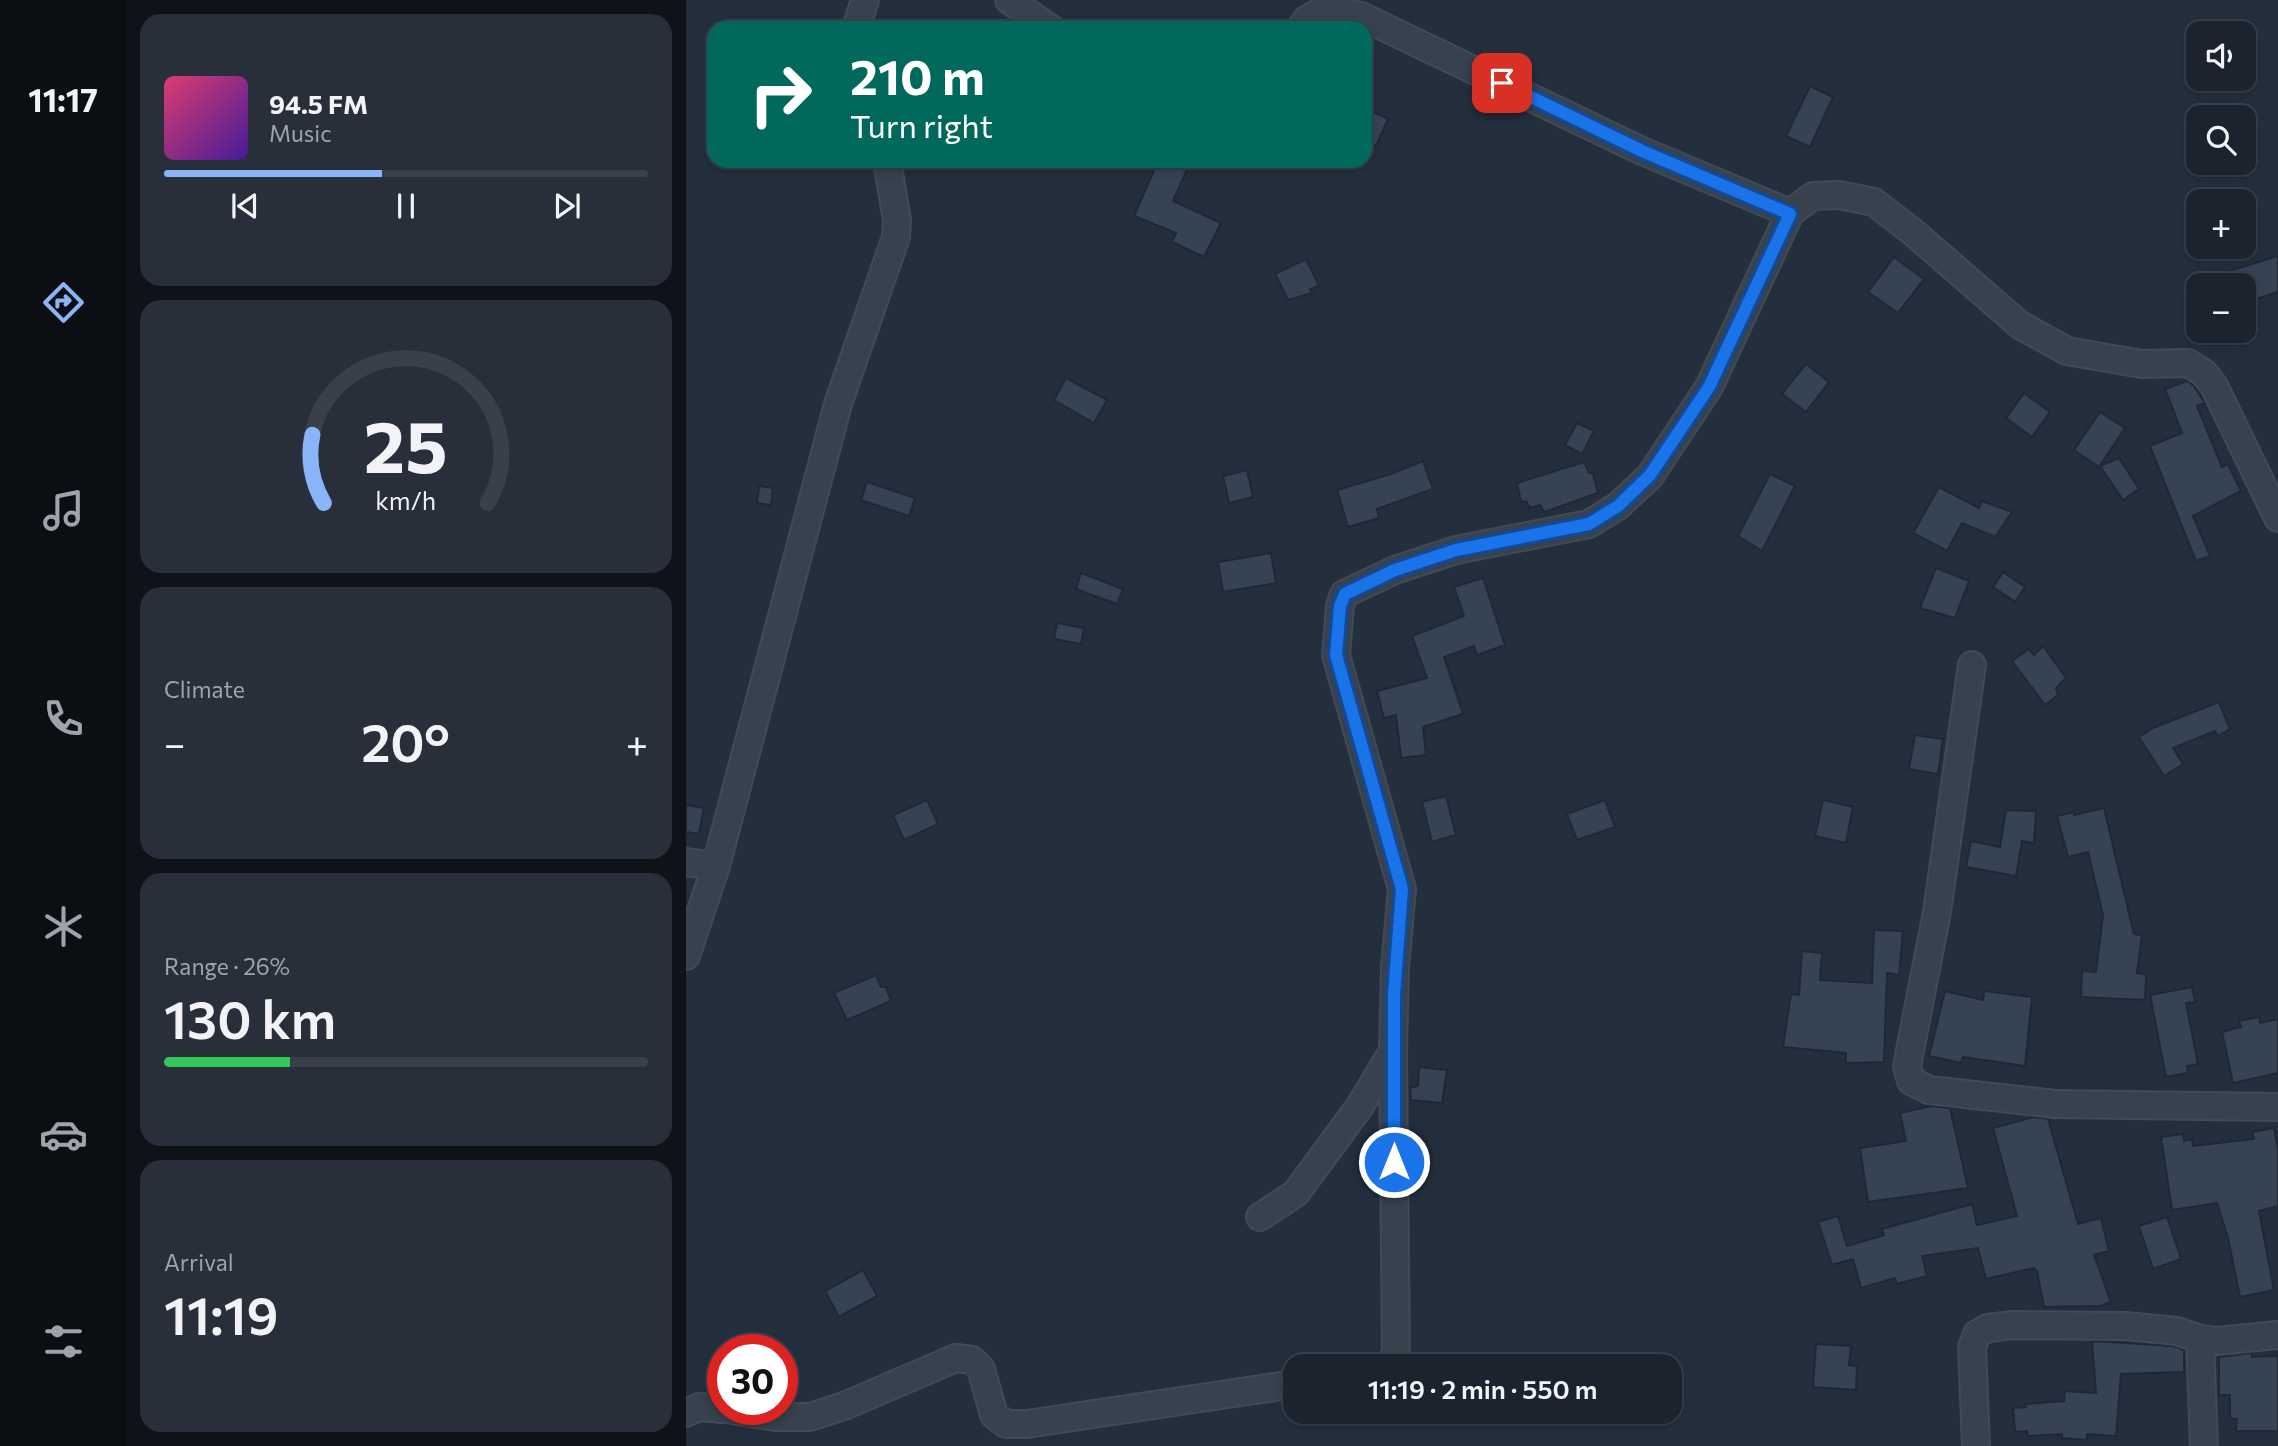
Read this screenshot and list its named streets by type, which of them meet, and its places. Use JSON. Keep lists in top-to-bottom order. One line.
{"page":{"tabs":"11:17","map_buttons":["+","−"],"turn":["210 m","Turn right"],"song":["94.5 FM","Music"],"tile":["Climate",["Range · 26%","130 km"],["Arrival","11:19"]],"heat":["−","20°","+"],"limit":"30","trip":"11:19 · 2 min · 550 m","gauge":["25","km/h"]}}
